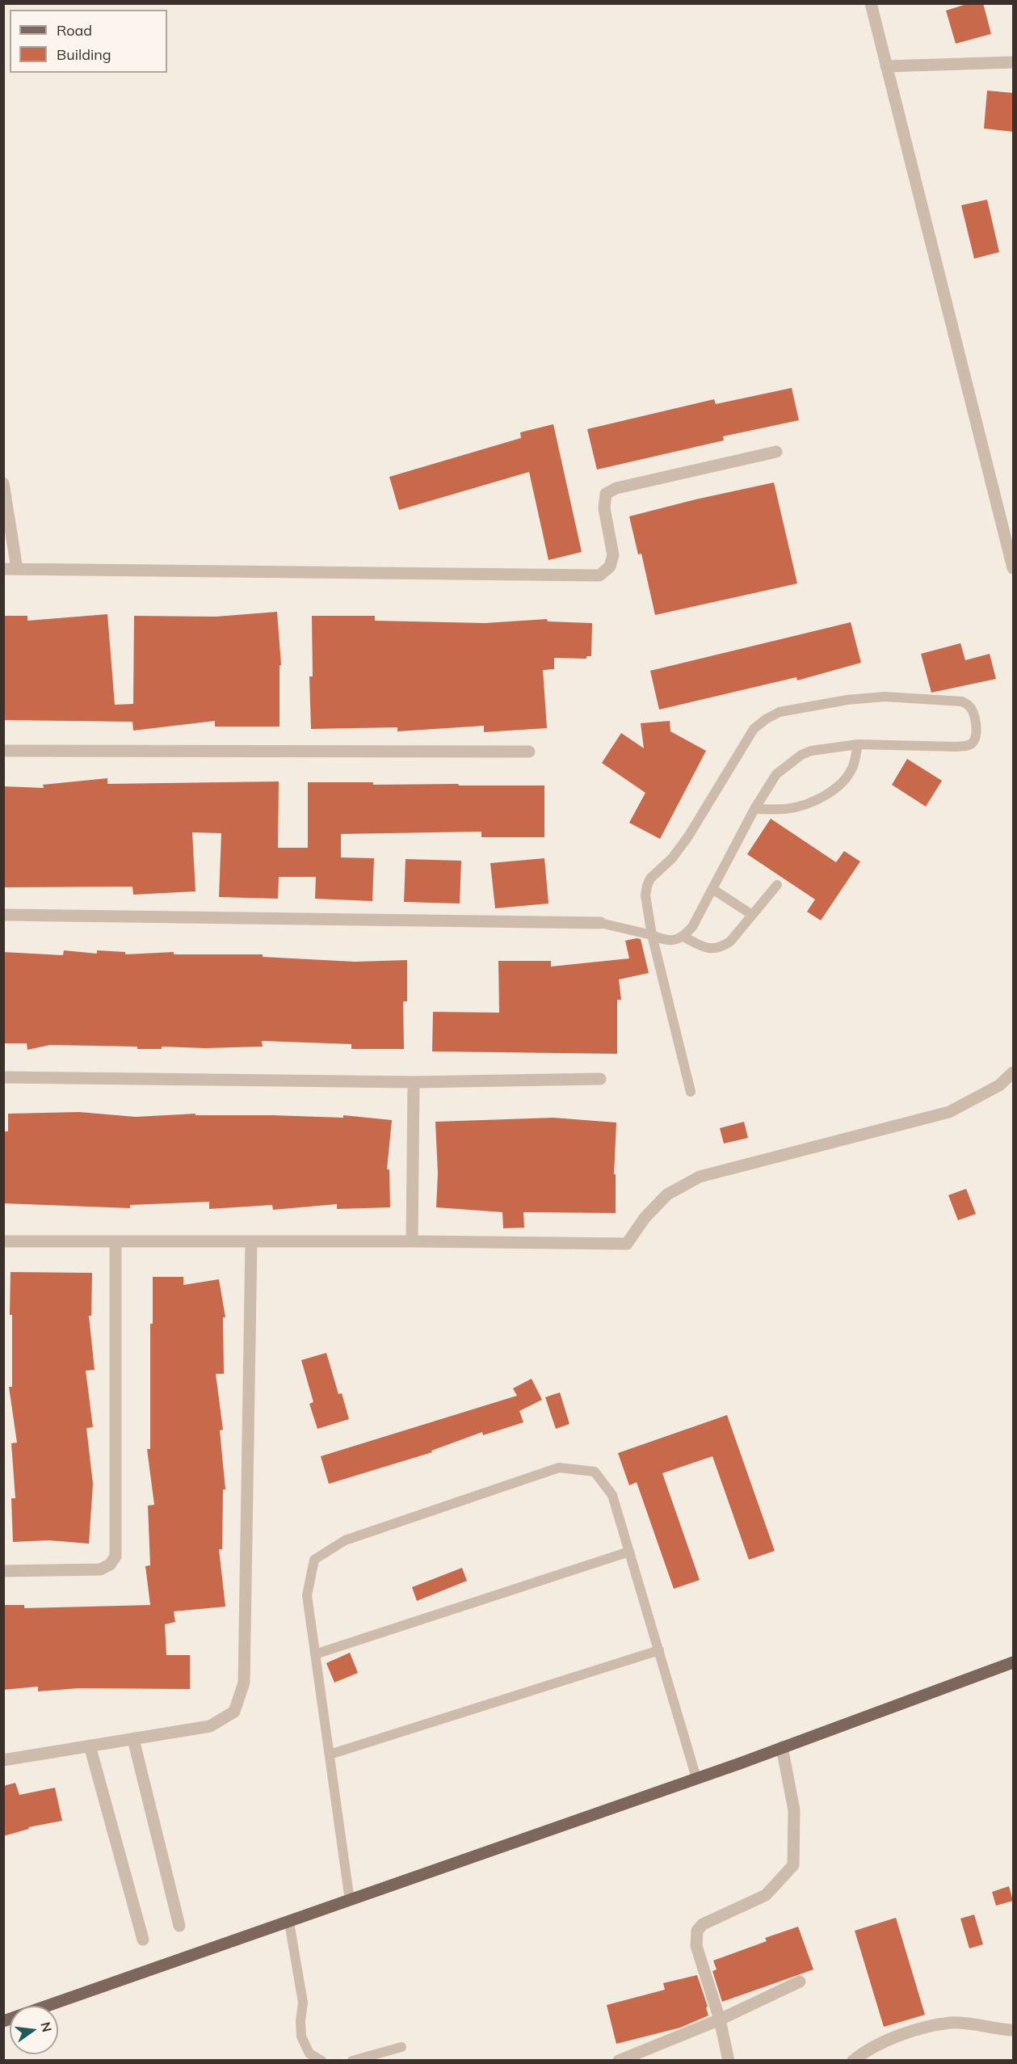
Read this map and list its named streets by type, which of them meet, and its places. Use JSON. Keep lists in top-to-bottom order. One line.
{"legend":["Road","Building"],"north":"right"}
